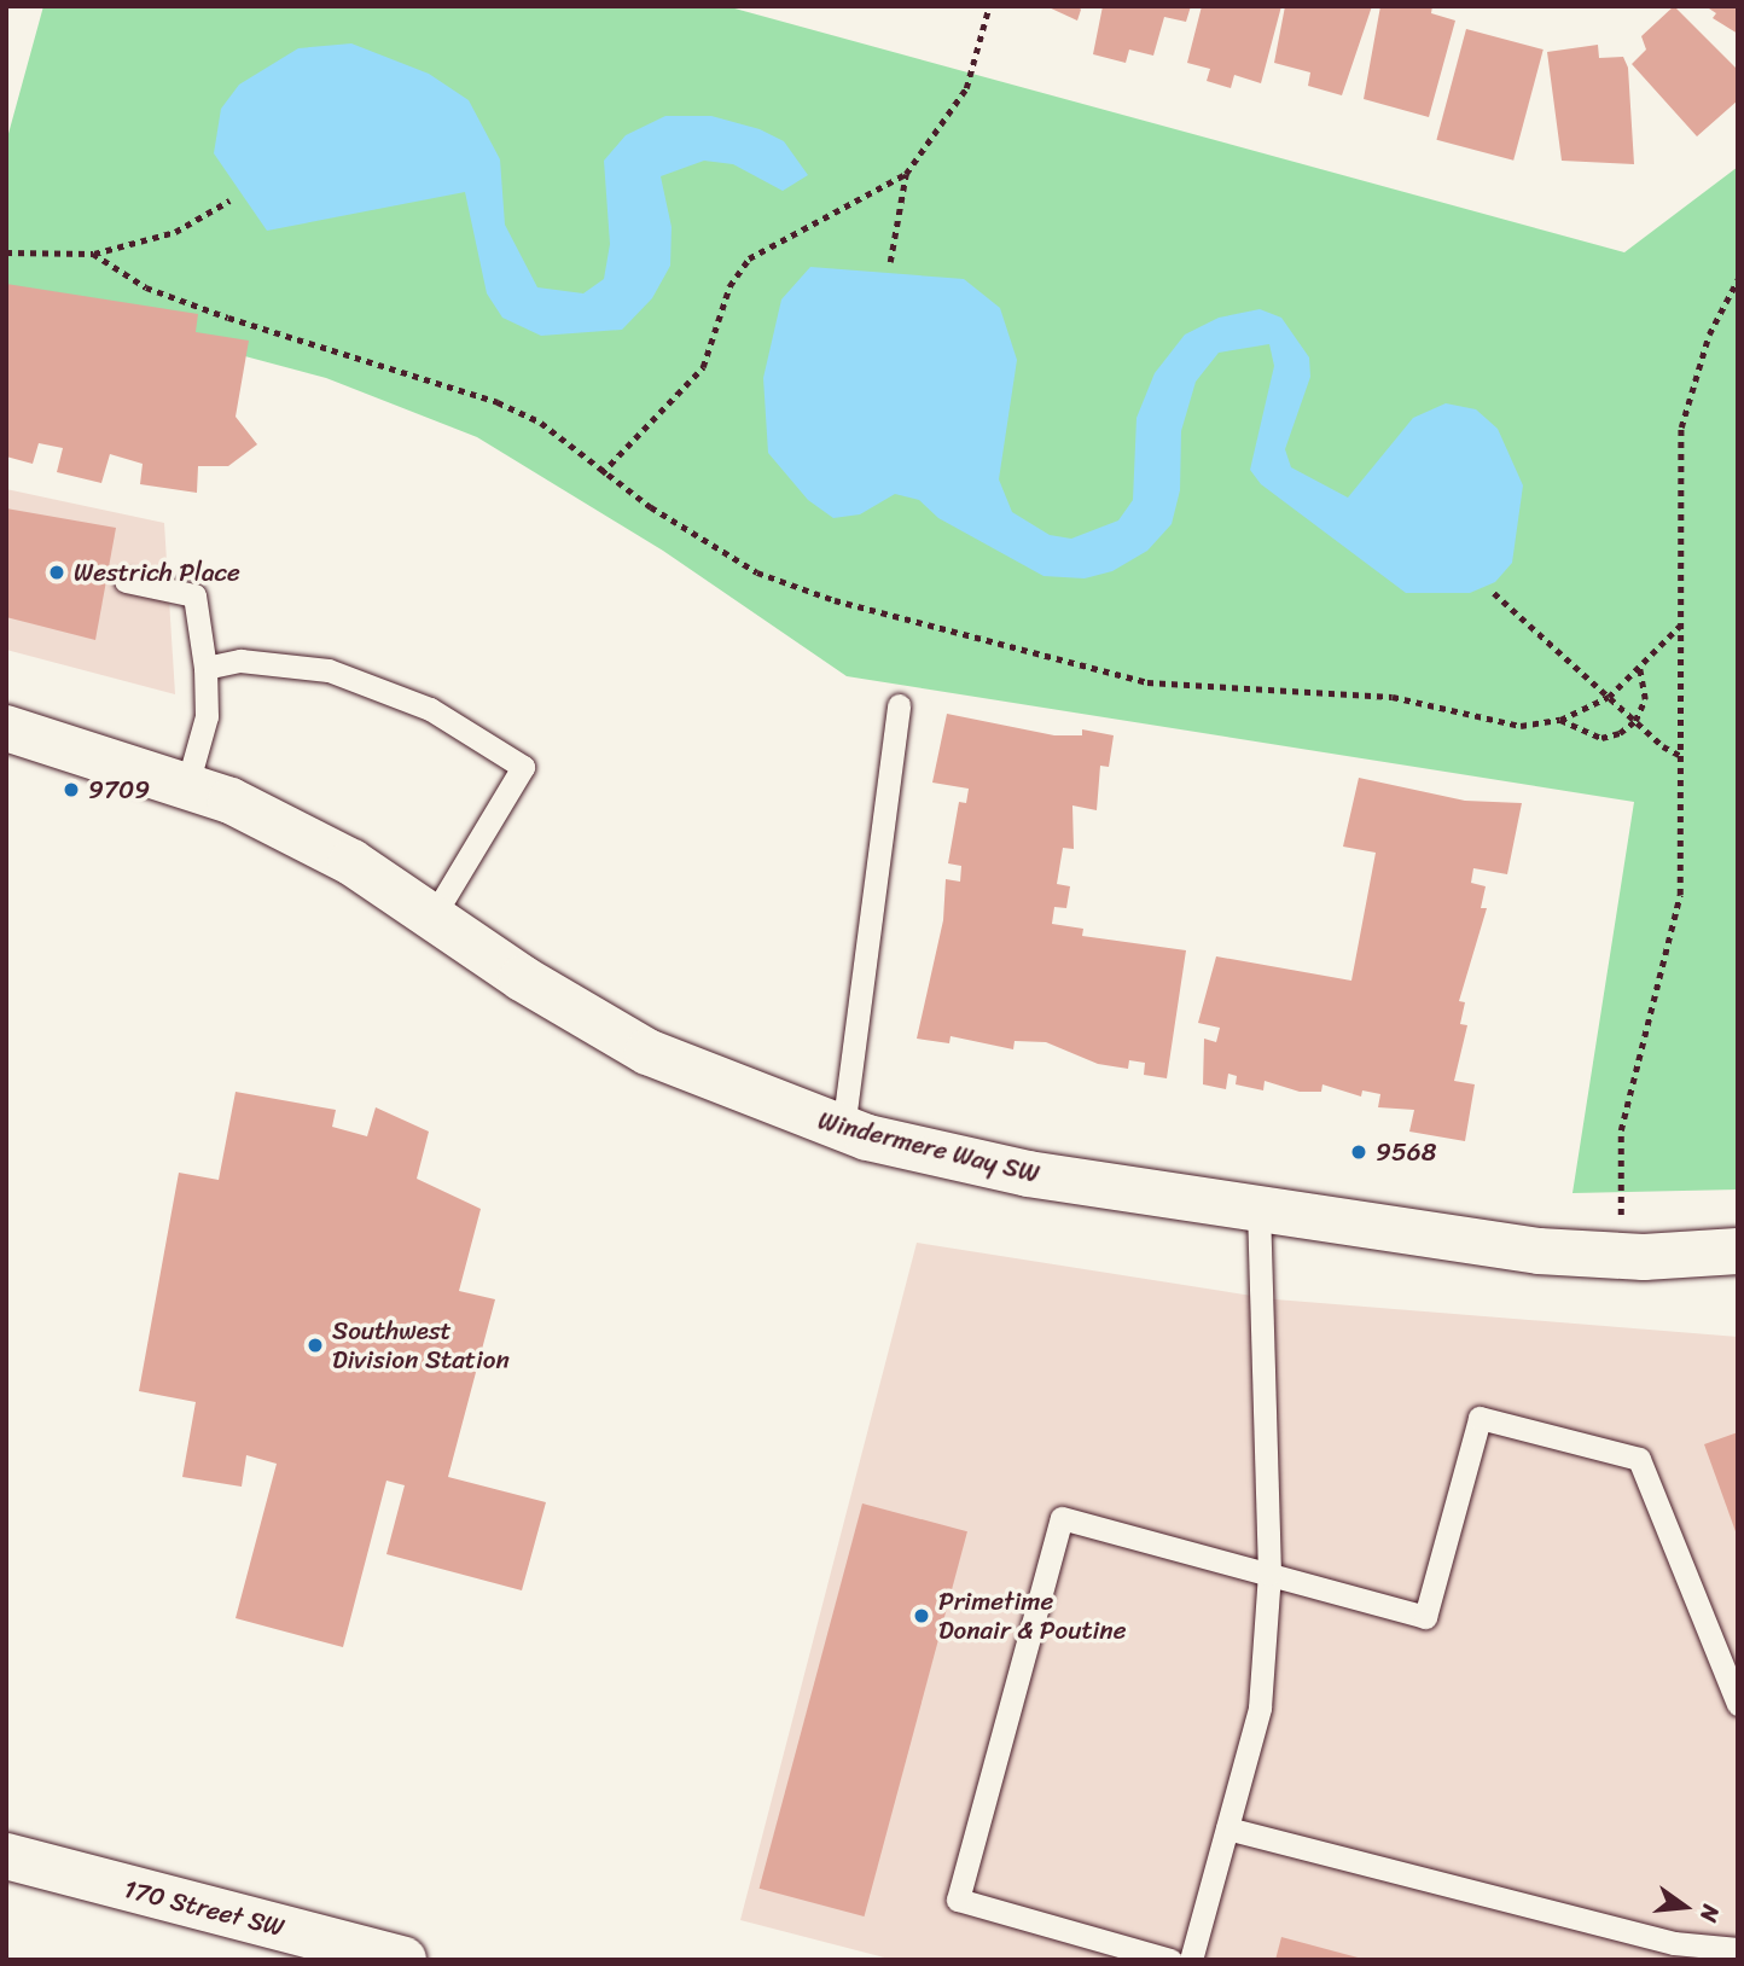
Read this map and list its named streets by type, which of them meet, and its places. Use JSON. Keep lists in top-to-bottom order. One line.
{"streets":{"street":["Windermere Way SW","170 Street SW"]},"places":["Westrich Place","9709","9568","Southwest Division Station","Primetime Donair & Poutine"],"north":"right"}
